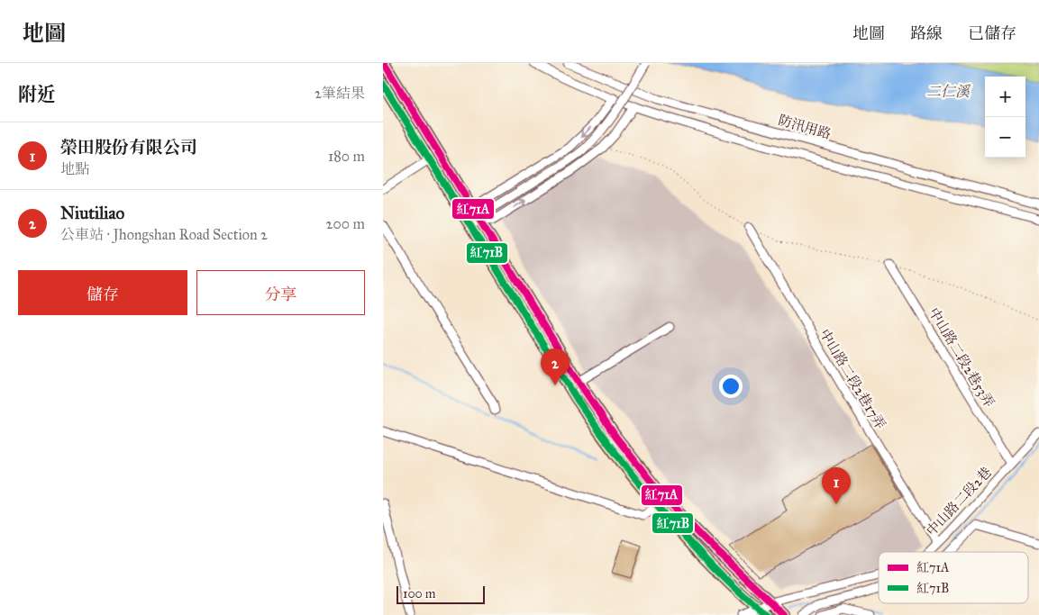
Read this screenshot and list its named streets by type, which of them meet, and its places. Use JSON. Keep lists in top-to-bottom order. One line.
{"streets":{"street":["防汛用路","中山路二段2巷53弄","中山路二段2巷17弄","中山路二段2巷"]},"crossings":[["中山路二段2巷53弄","中山路二段2巷"],["中山路二段2巷17弄","中山路二段2巷"]],"water":["二仁溪"],"lines":["transit line 紅71A","transit line 紅71B"],"legend":["紅71A","紅71B"],"scale_bar":"100 m","page":{"header":"地圖","nav":["地圖","路線","已儲存"],"heading":["附近","2筆結果"],"map_buttons":["+","−"],"list":[{"mark":"1","name":"榮田股份有限公司","note":"地點","value":"180 m"},{"mark":"2","name":"Niutiliao","note":"公車站 · Jhongshan Road Section 2","value":"200 m"}],"buttons":["儲存","分享"],"pins":["2","1"],"scale":"100 m"}}
